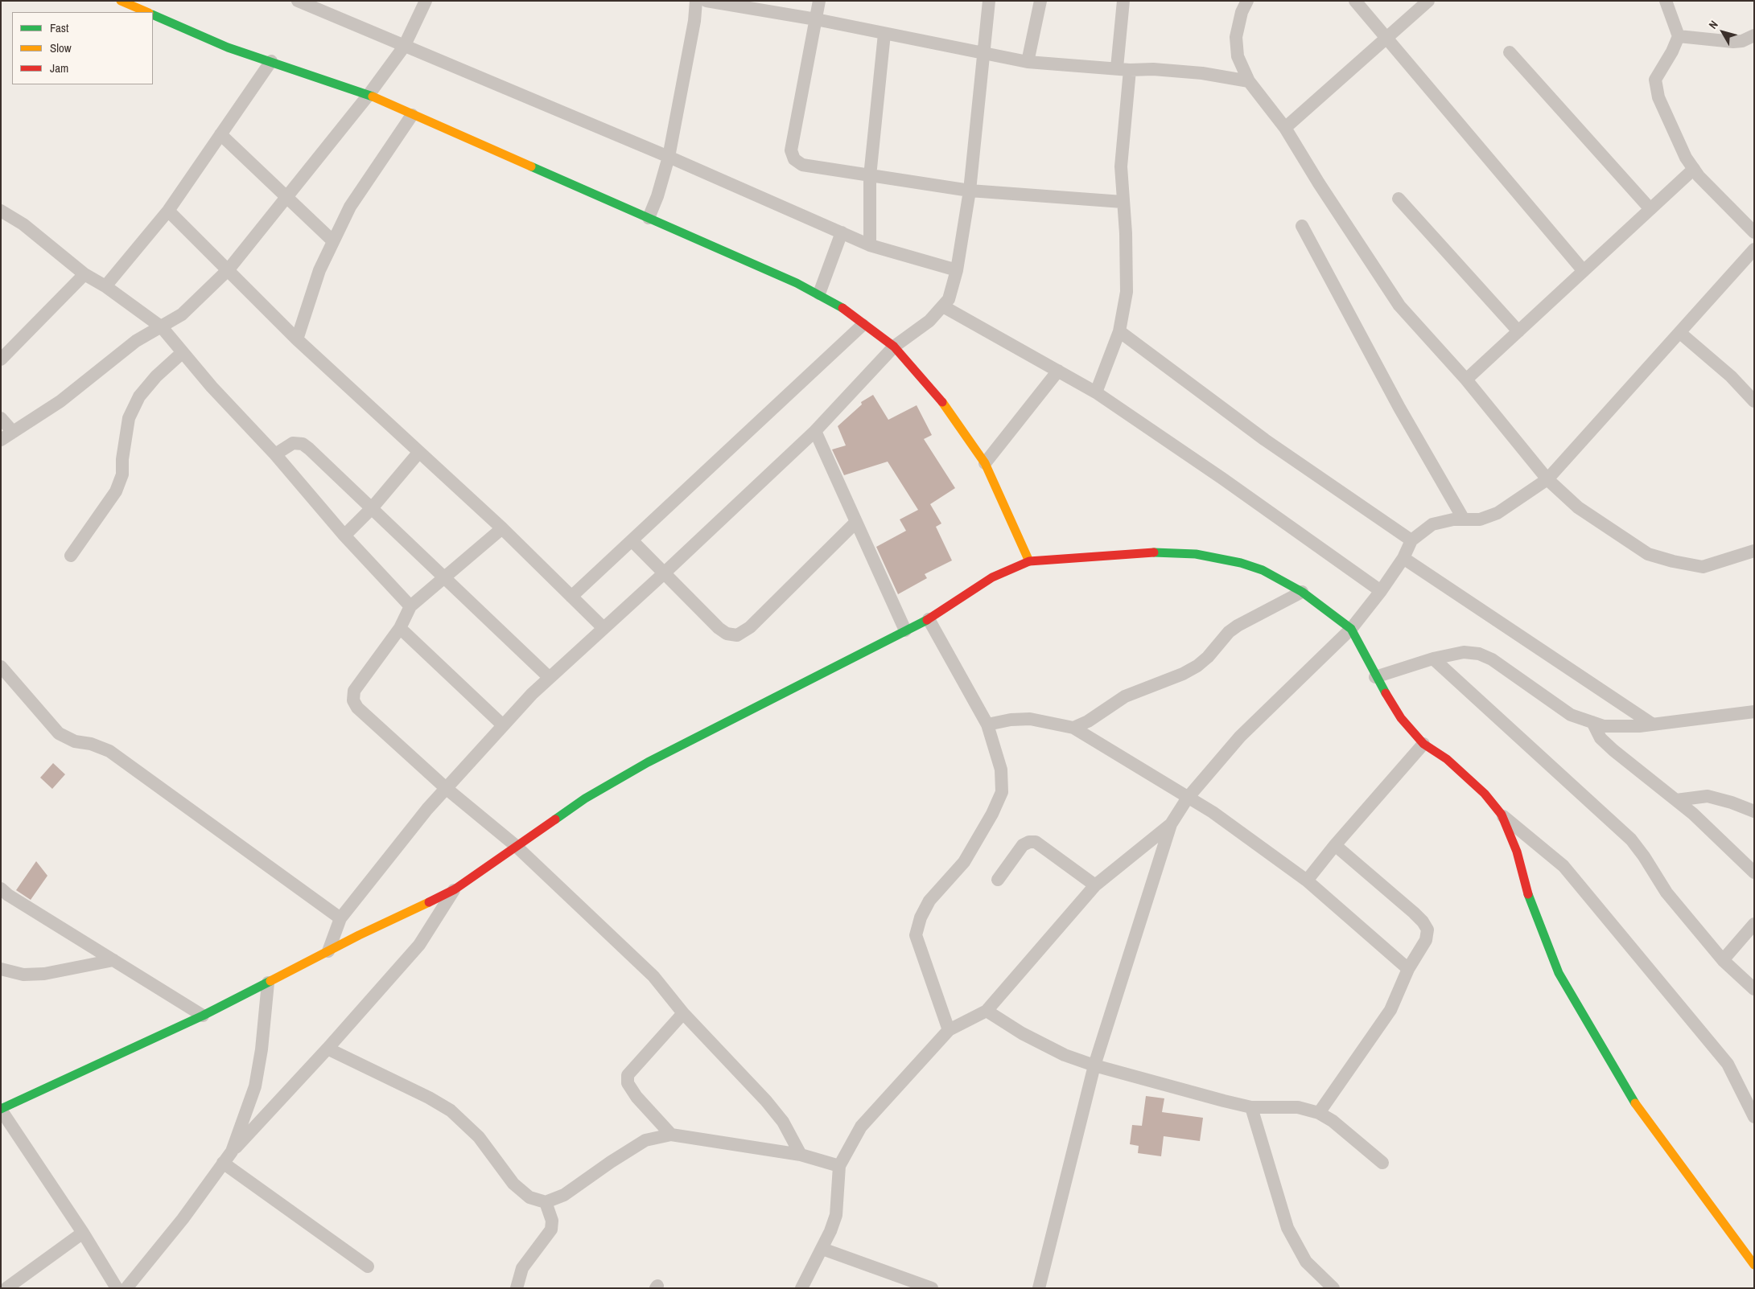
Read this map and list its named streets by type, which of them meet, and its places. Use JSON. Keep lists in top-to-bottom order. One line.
{"legend":["Fast","Slow","Jam"],"north":"top left"}
